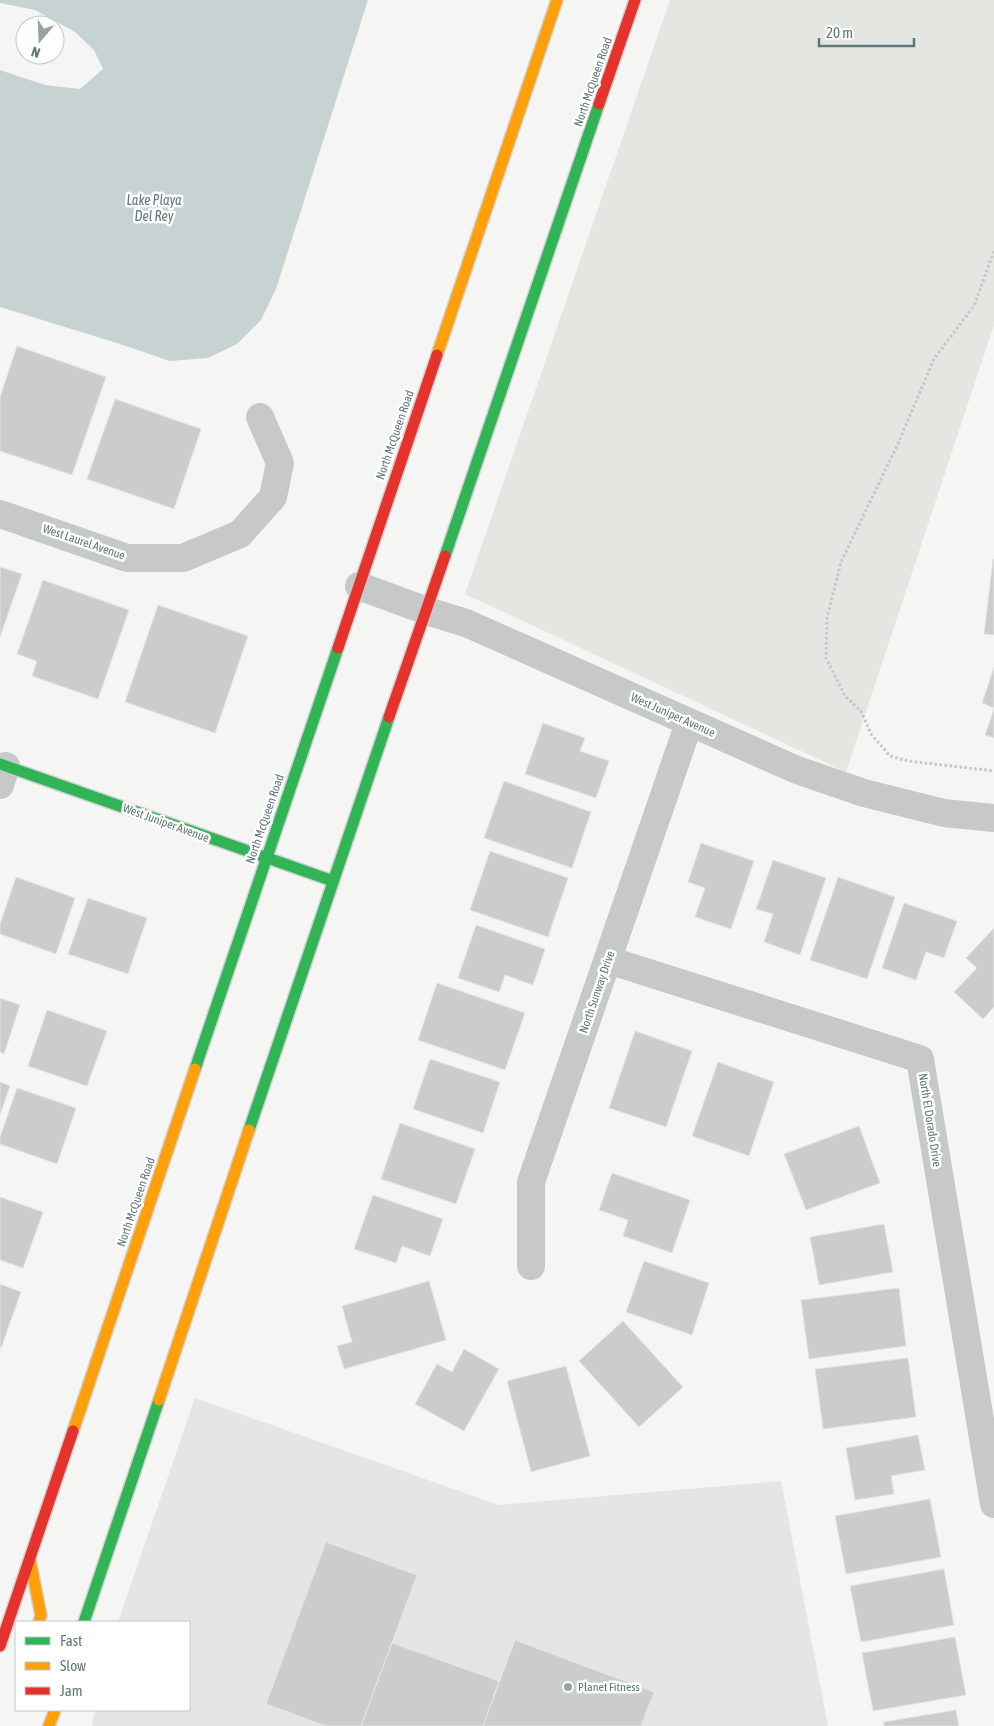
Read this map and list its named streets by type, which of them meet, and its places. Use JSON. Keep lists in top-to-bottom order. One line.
{"streets":{"main road":["North McQueen Road","West Juniper Avenue"],"street":["West Laurel Avenue","North Sunway Drive","North El Dorado Drive"]},"crossings":[["North McQueen Road","West Juniper Avenue"],["West Juniper Avenue","North Sunway Drive"],["North Sunway Drive","North El Dorado Drive"]],"water":["Lake Playa Del Rey"],"places":["Planet Fitness"],"legend":["Fast","Slow","Jam"],"scale_bar":"20 m","north":"bottom"}
